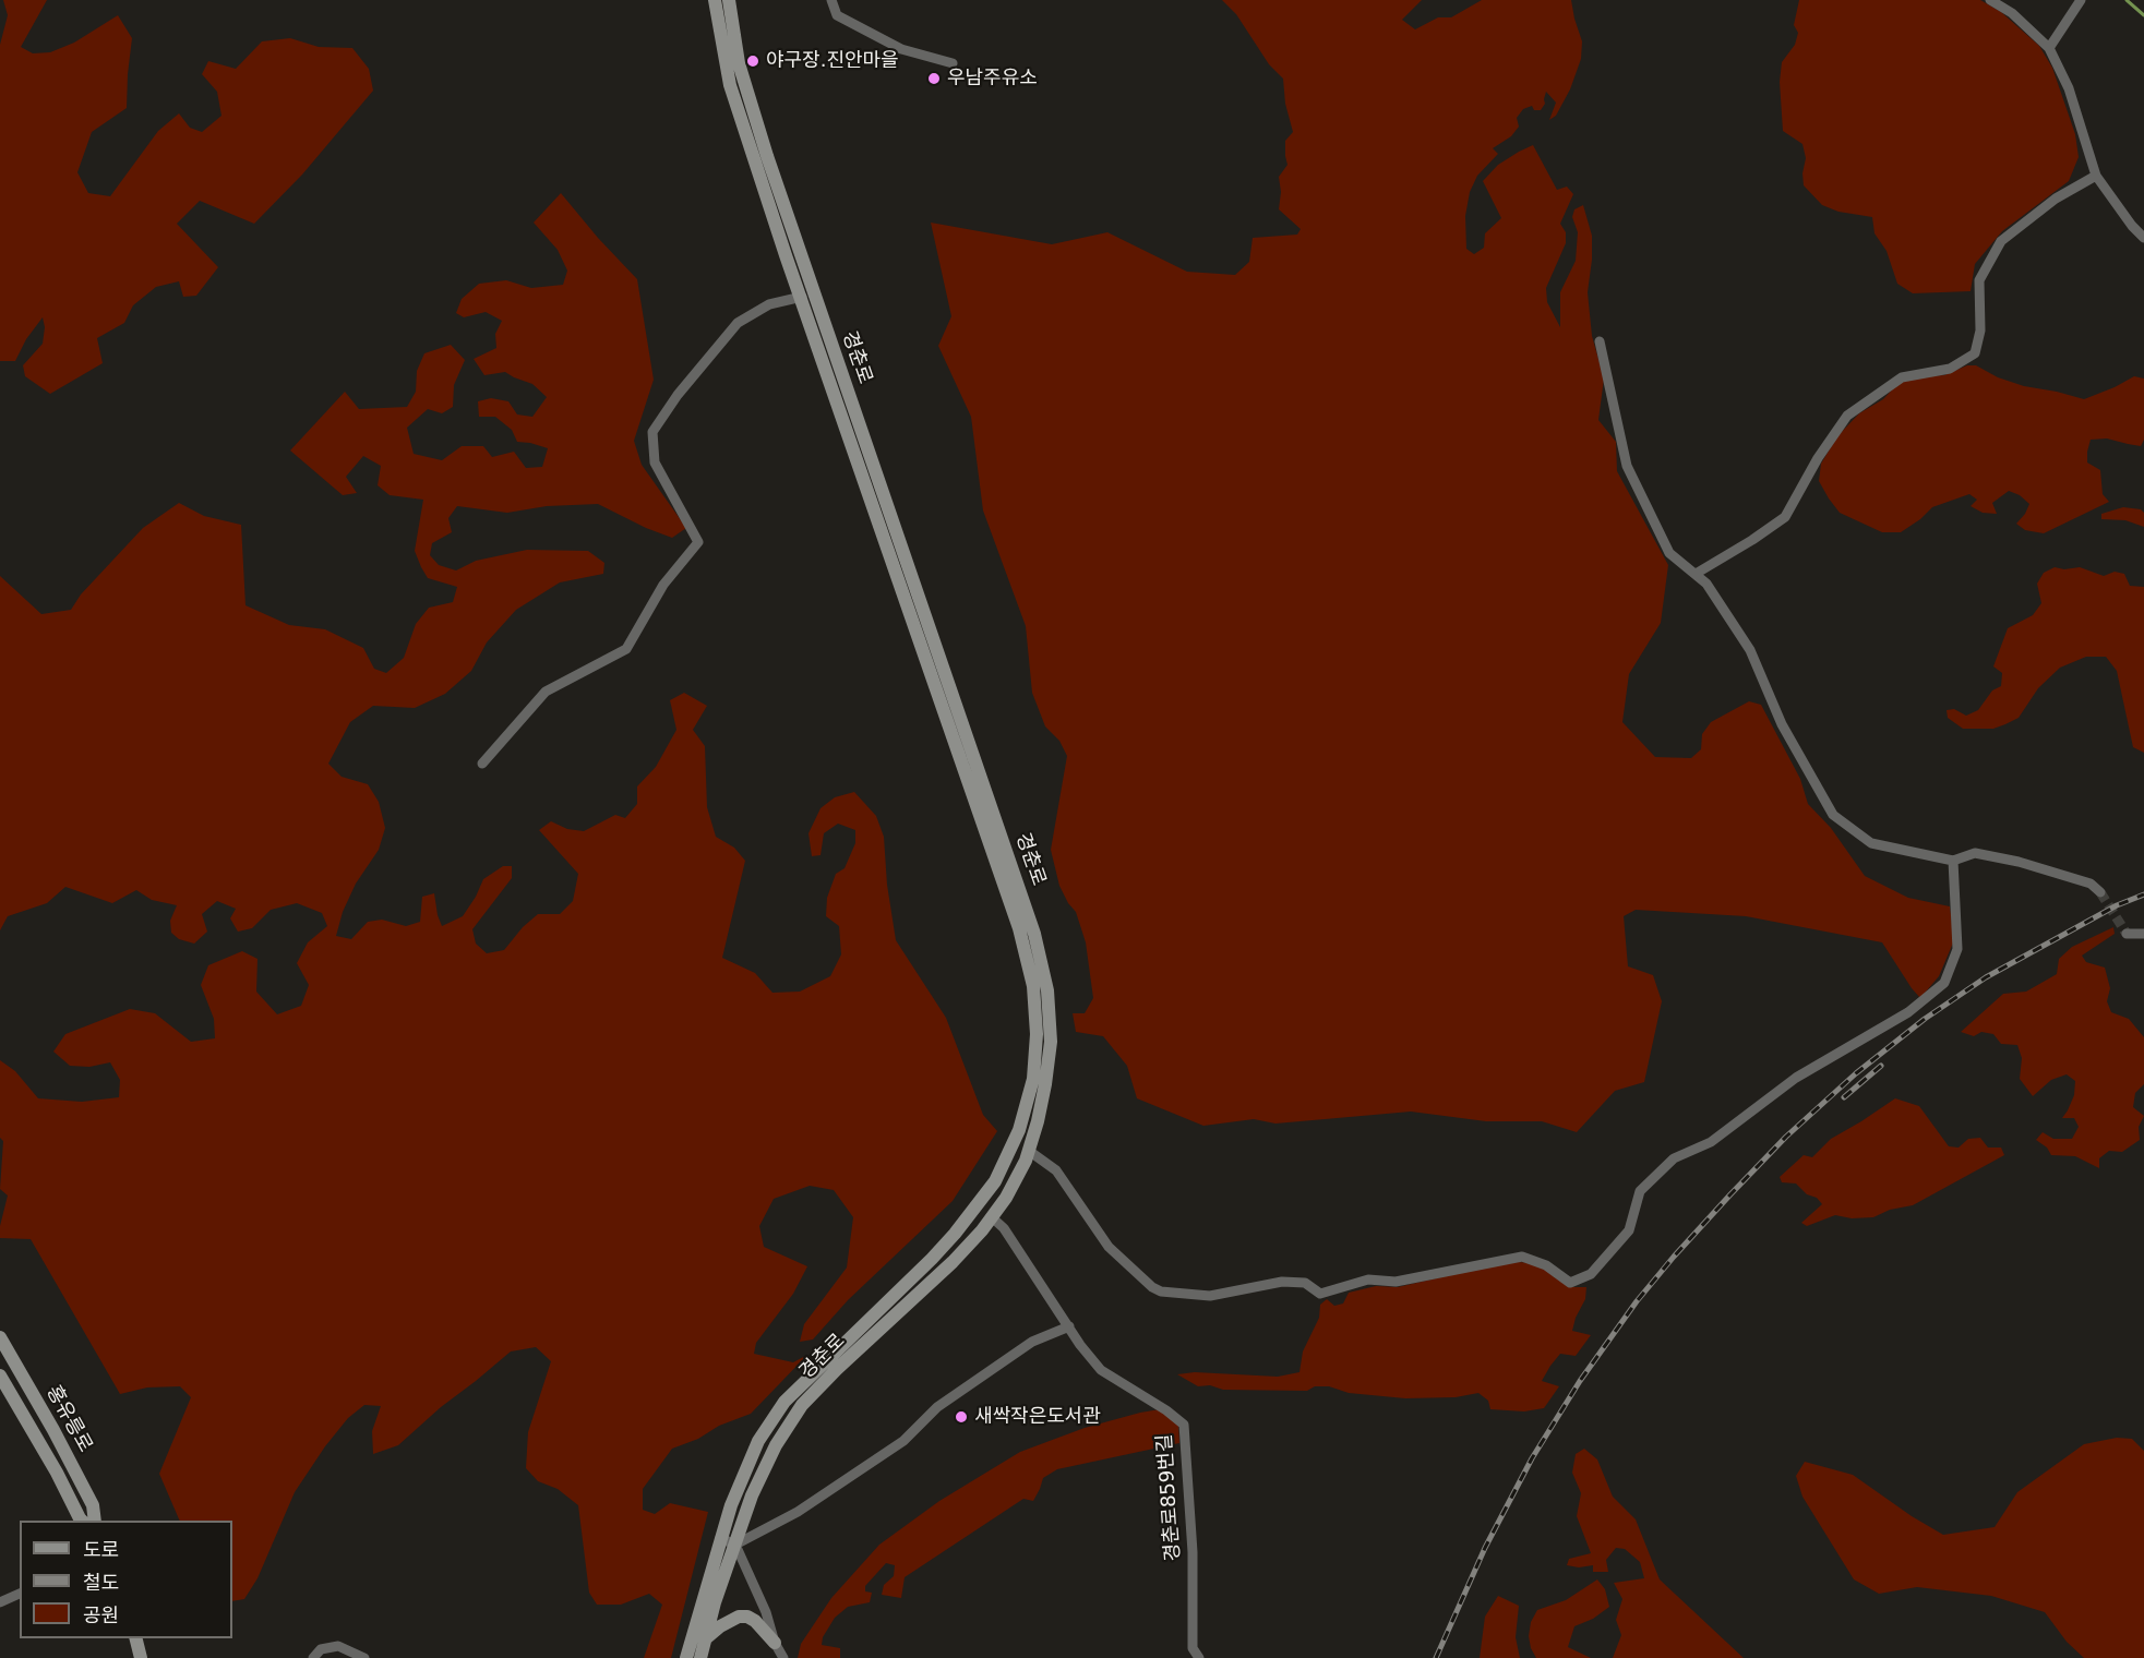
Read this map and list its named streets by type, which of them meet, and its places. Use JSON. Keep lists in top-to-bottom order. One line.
{"streets":{"street":["경춘로","홍유릉로","경춘로859번길"]},"crossings":[["경춘로","경춘로859번길"]],"places":["야구장.진안마을","우남주유소","새싹작은도서관"],"legend":["도로","철도","공원"]}
